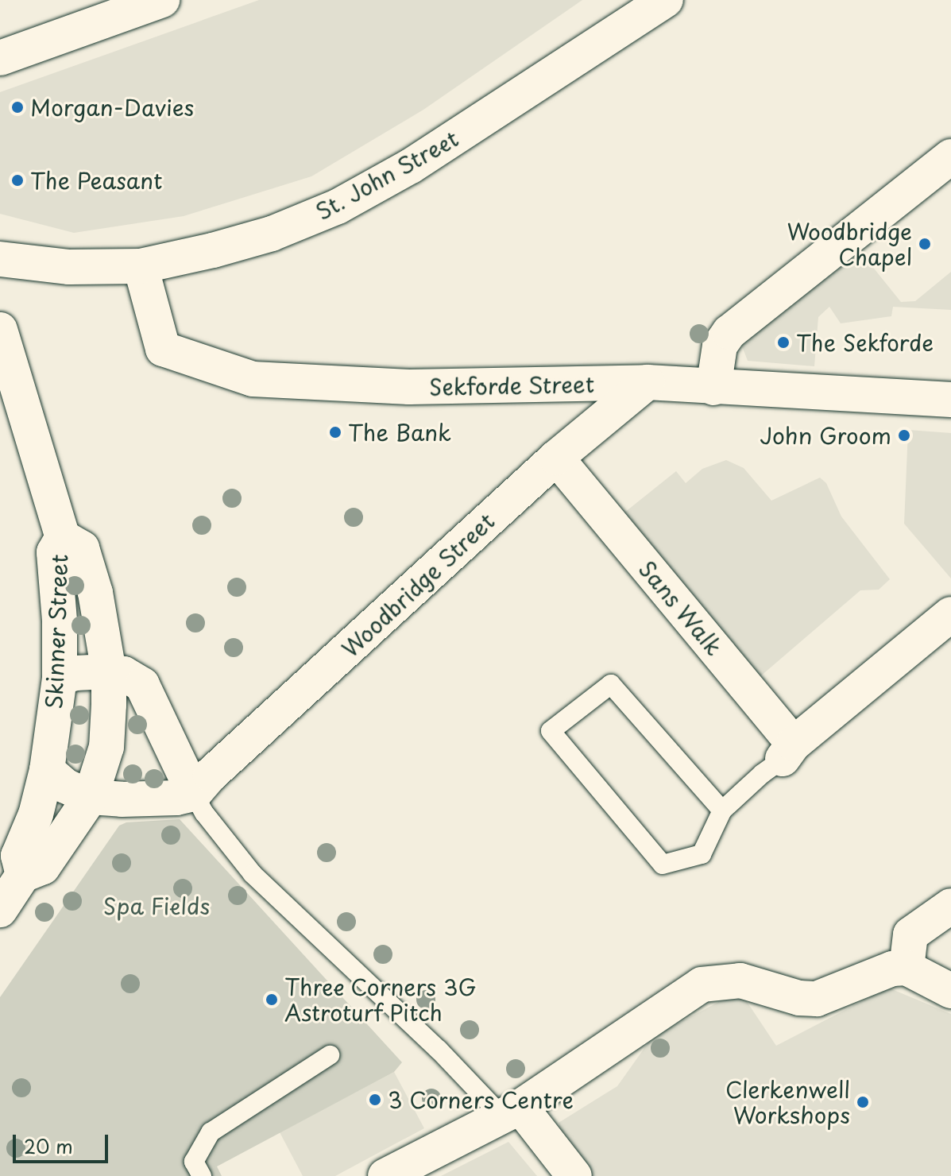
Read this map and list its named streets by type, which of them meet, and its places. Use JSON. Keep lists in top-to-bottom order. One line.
{"streets":{"street":["St. John Street","Sekforde Street","Woodbridge Street","Sans Walk","Skinner Street"]},"crossings":[["St. John Street","Sekforde Street"],["Sekforde Street","Woodbridge Street"],["Woodbridge Street","Sans Walk"]],"parks":["Spa Fields"],"places":["Morgan-Davies","The Peasant","Woodbridge Chapel","The Sekforde","The Bank","John Groom","Three Corners 3G Astroturf Pitch","3 Corners Centre","Clerkenwell Workshops"],"scale_bar":"20 m"}
